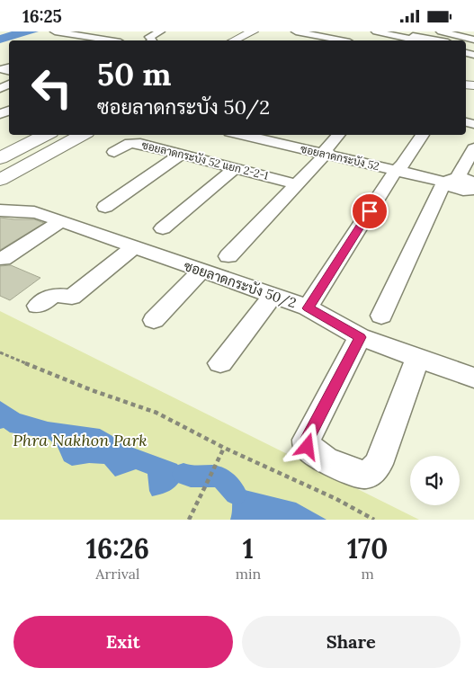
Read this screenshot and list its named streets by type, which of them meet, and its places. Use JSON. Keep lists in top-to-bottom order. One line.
{"streets":{"street":["ซอยลาดกระบัง 52","ซอยลาดกระบัง 52 แยก 2-2-1","ซอยลาดกระบัง 50/2"]},"parks":["Phra Nakhon Park"],"page":{"status":"16:25","turn":["50 m","ซอยลาดกระบัง 50/2"],"eta":["16:26","Arrival","1","min","170","m"],"buttons":["Exit","Share"]}}
